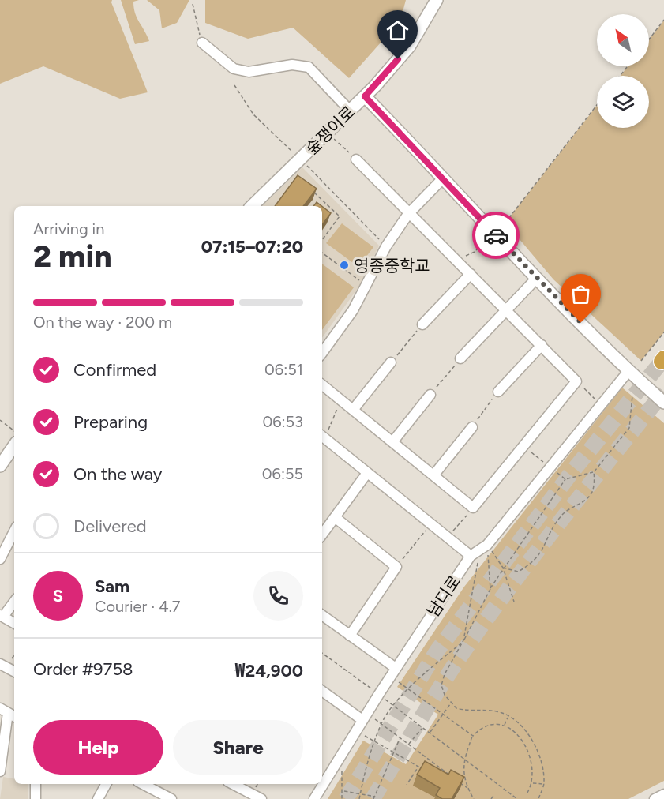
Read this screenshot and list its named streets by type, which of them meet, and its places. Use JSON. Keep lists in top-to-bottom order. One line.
{"streets":{"street":["숲쟁이로","남디로"]},"places":["영종중학교"],"north":"top left","page":{"heading":["2 min","Arriving in","07:15–07:20"],"panel":["Sam","Courier · 4.7","Order #9758","₩24,900"],"bar":"On the way · 200 m","list":[["Confirmed","06:51"],["Preparing","06:53"],["On the way","06:55"],"Delivered"],"round":"S","buttons":["Help","Share"]}}
